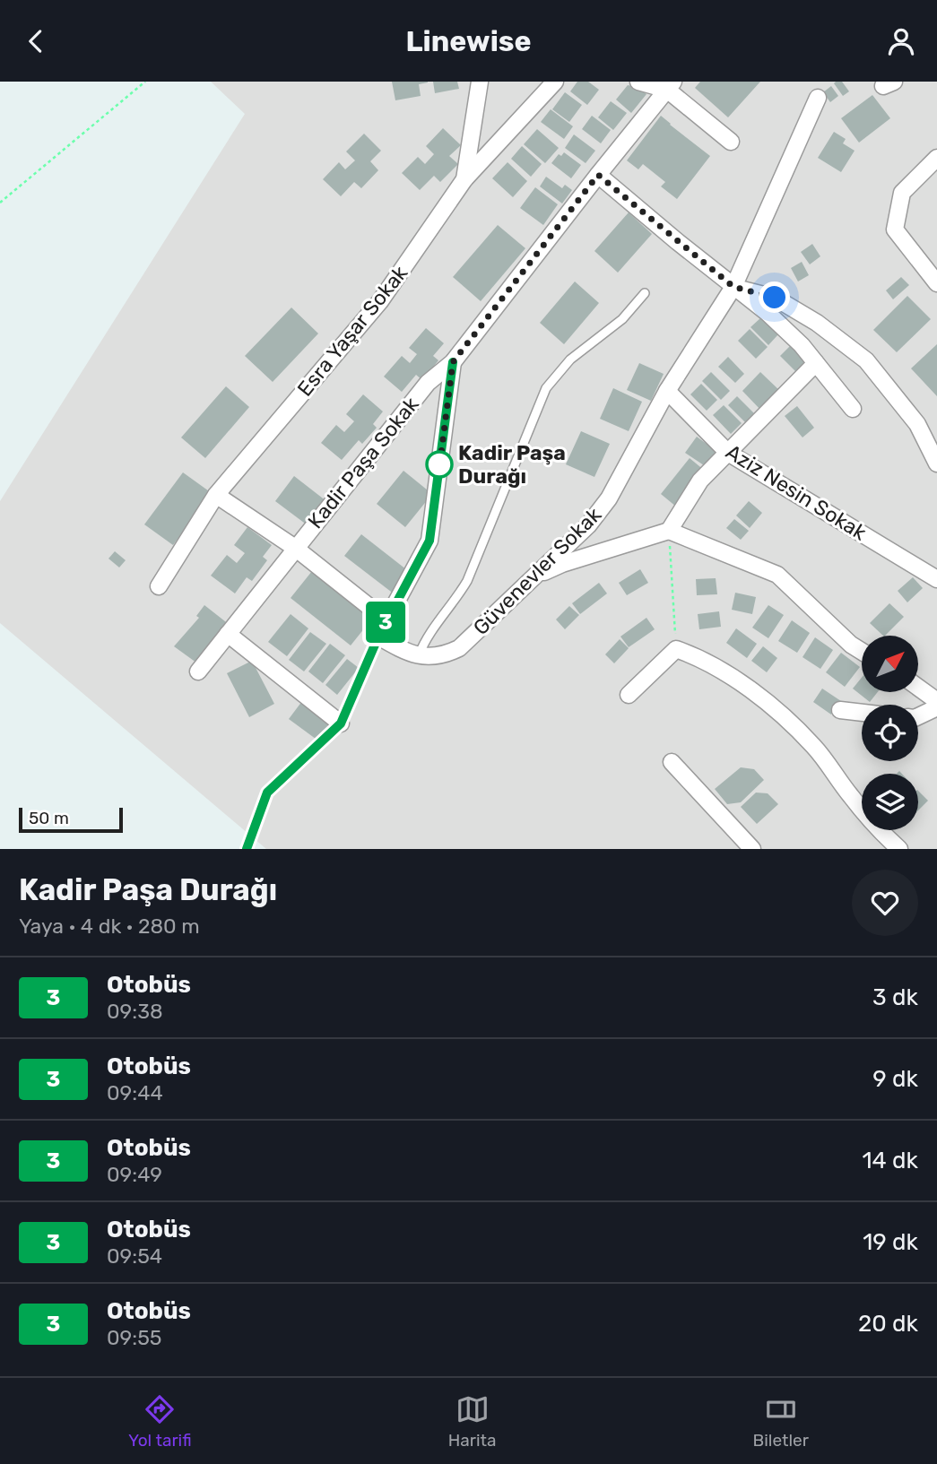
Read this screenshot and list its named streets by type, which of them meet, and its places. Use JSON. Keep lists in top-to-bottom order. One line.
{"streets":{"street":["Esra Yaşar Sokak","Kadir Paşa Sokak","Aziz Nesin Sokak","Güvenevler Sokak"]},"crossings":[["Aziz Nesin Sokak","Güvenevler Sokak"]],"places":["Kadir Paşa Durağı"],"lines":["bus line 3"],"scale_bar":"50 m","north":"top right","page":{"header":"Linewise","on_map":"3","scale":"50 m","heading":["Kadir Paşa Durağı","Yaya · 4 dk · 280 m"],"list":[{"mark":"3","name":"Otobüs","note":"09:38","value":"3 dk"},{"mark":"3","name":"Otobüs","note":"09:44","value":"9 dk"},{"mark":"3","name":"Otobüs","note":"09:49","value":"14 dk"},{"mark":"3","name":"Otobüs","note":"09:54","value":"19 dk"},{"mark":"3","name":"Otobüs","note":"09:55","value":"20 dk"}],"tabs":["Yol tarifi","Harita","Biletler"]}}
